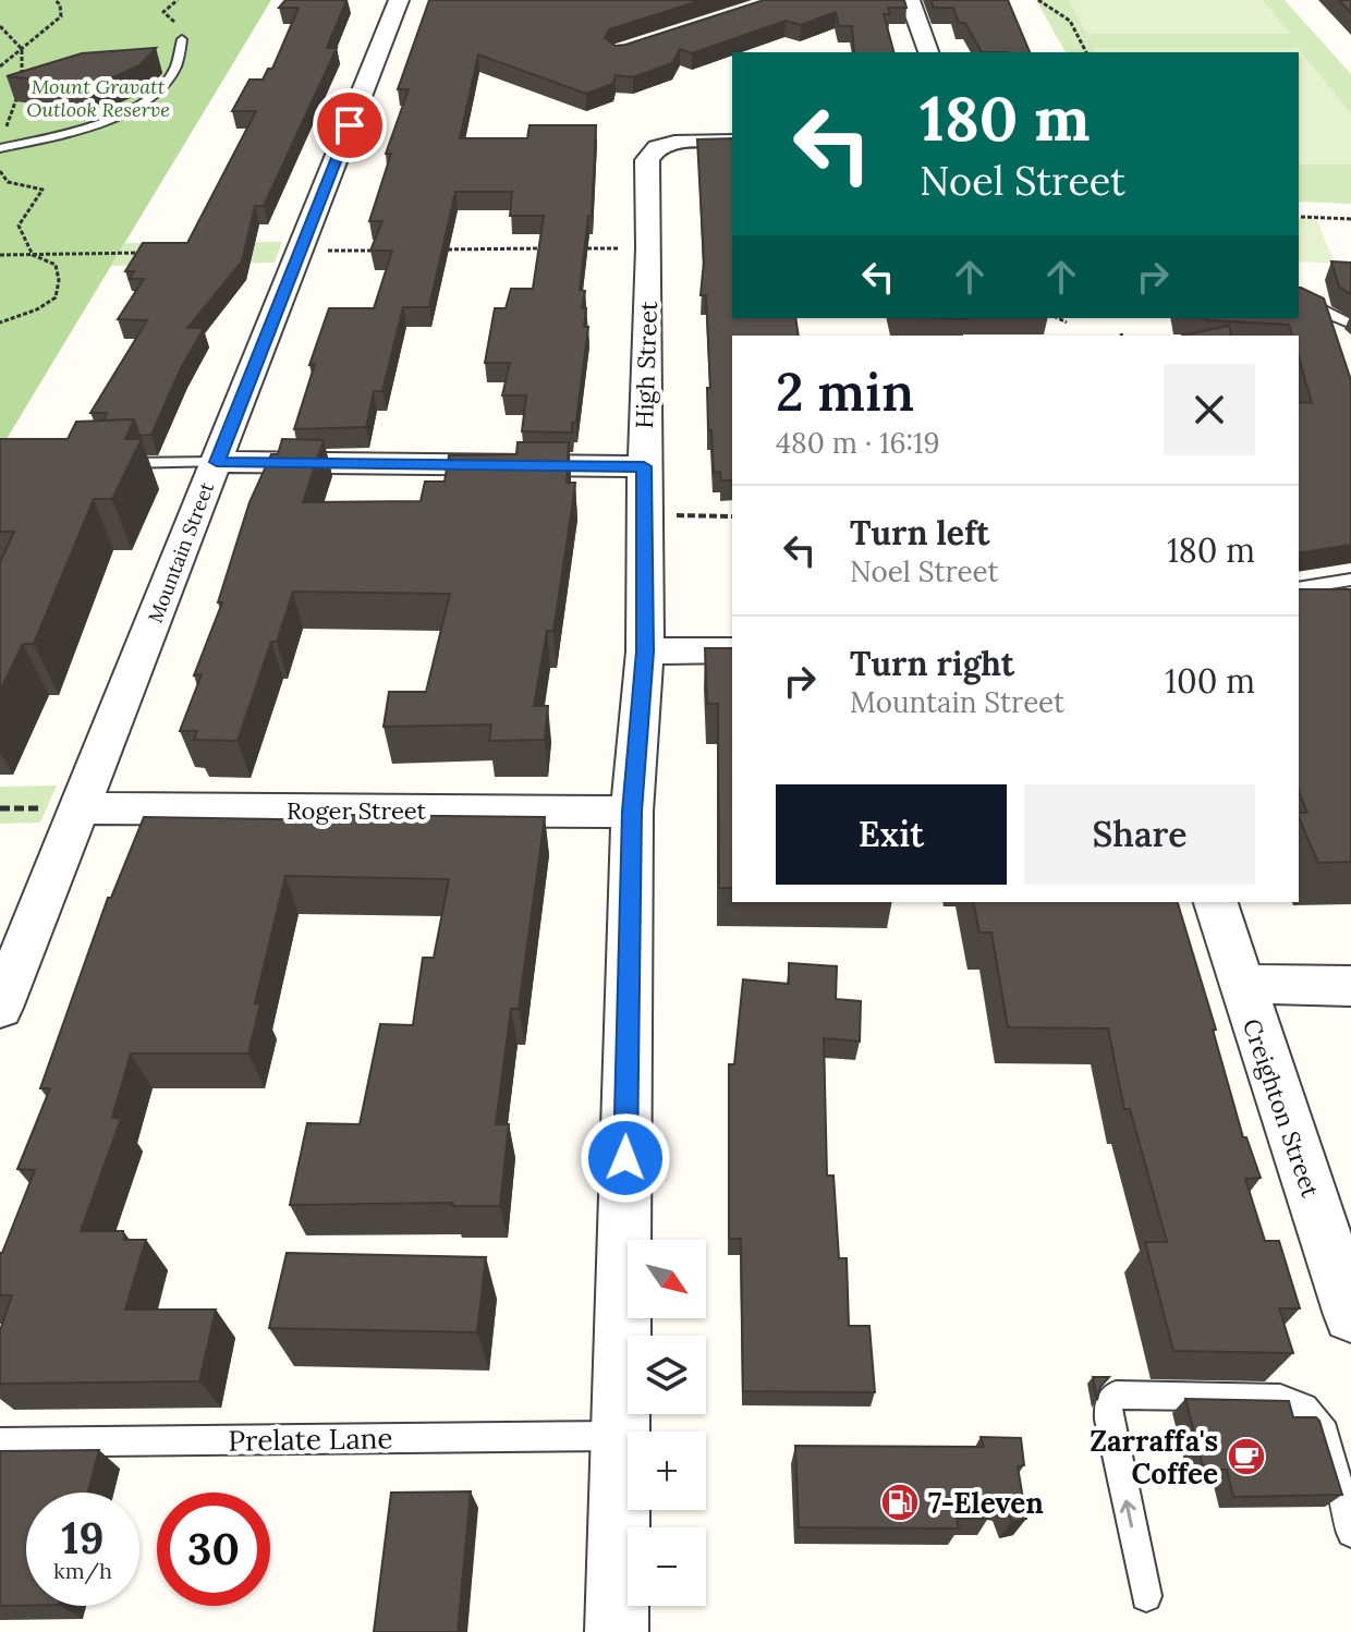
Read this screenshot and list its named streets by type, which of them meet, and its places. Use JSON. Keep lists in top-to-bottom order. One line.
{"streets":{"street":["High Street","Mountain Street","Roger Street","Creighton Street"],"lane":["Prelate Lane"]},"crossings":[["High Street","Roger Street"],["High Street","Prelate Lane"],["Mountain Street","Roger Street"]],"parks":["Mount Gravatt Outlook Reserve"],"places":{"cafe":["Zarraffa's Coffee"],"fuel station":["7-Eleven"]},"north":"bottom right","page":{"turn":["180 m","Noel Street"],"heading":["2 min","480 m · 16:19"],"list":[{"name":"Turn left","note":"Noel Street","value":"180 m"},{"name":"Turn right","note":"Mountain Street","value":"100 m"}],"buttons":["Exit","Share"],"map_buttons":["+","−"],"speed":"19 km/h","limit":"30"}}
